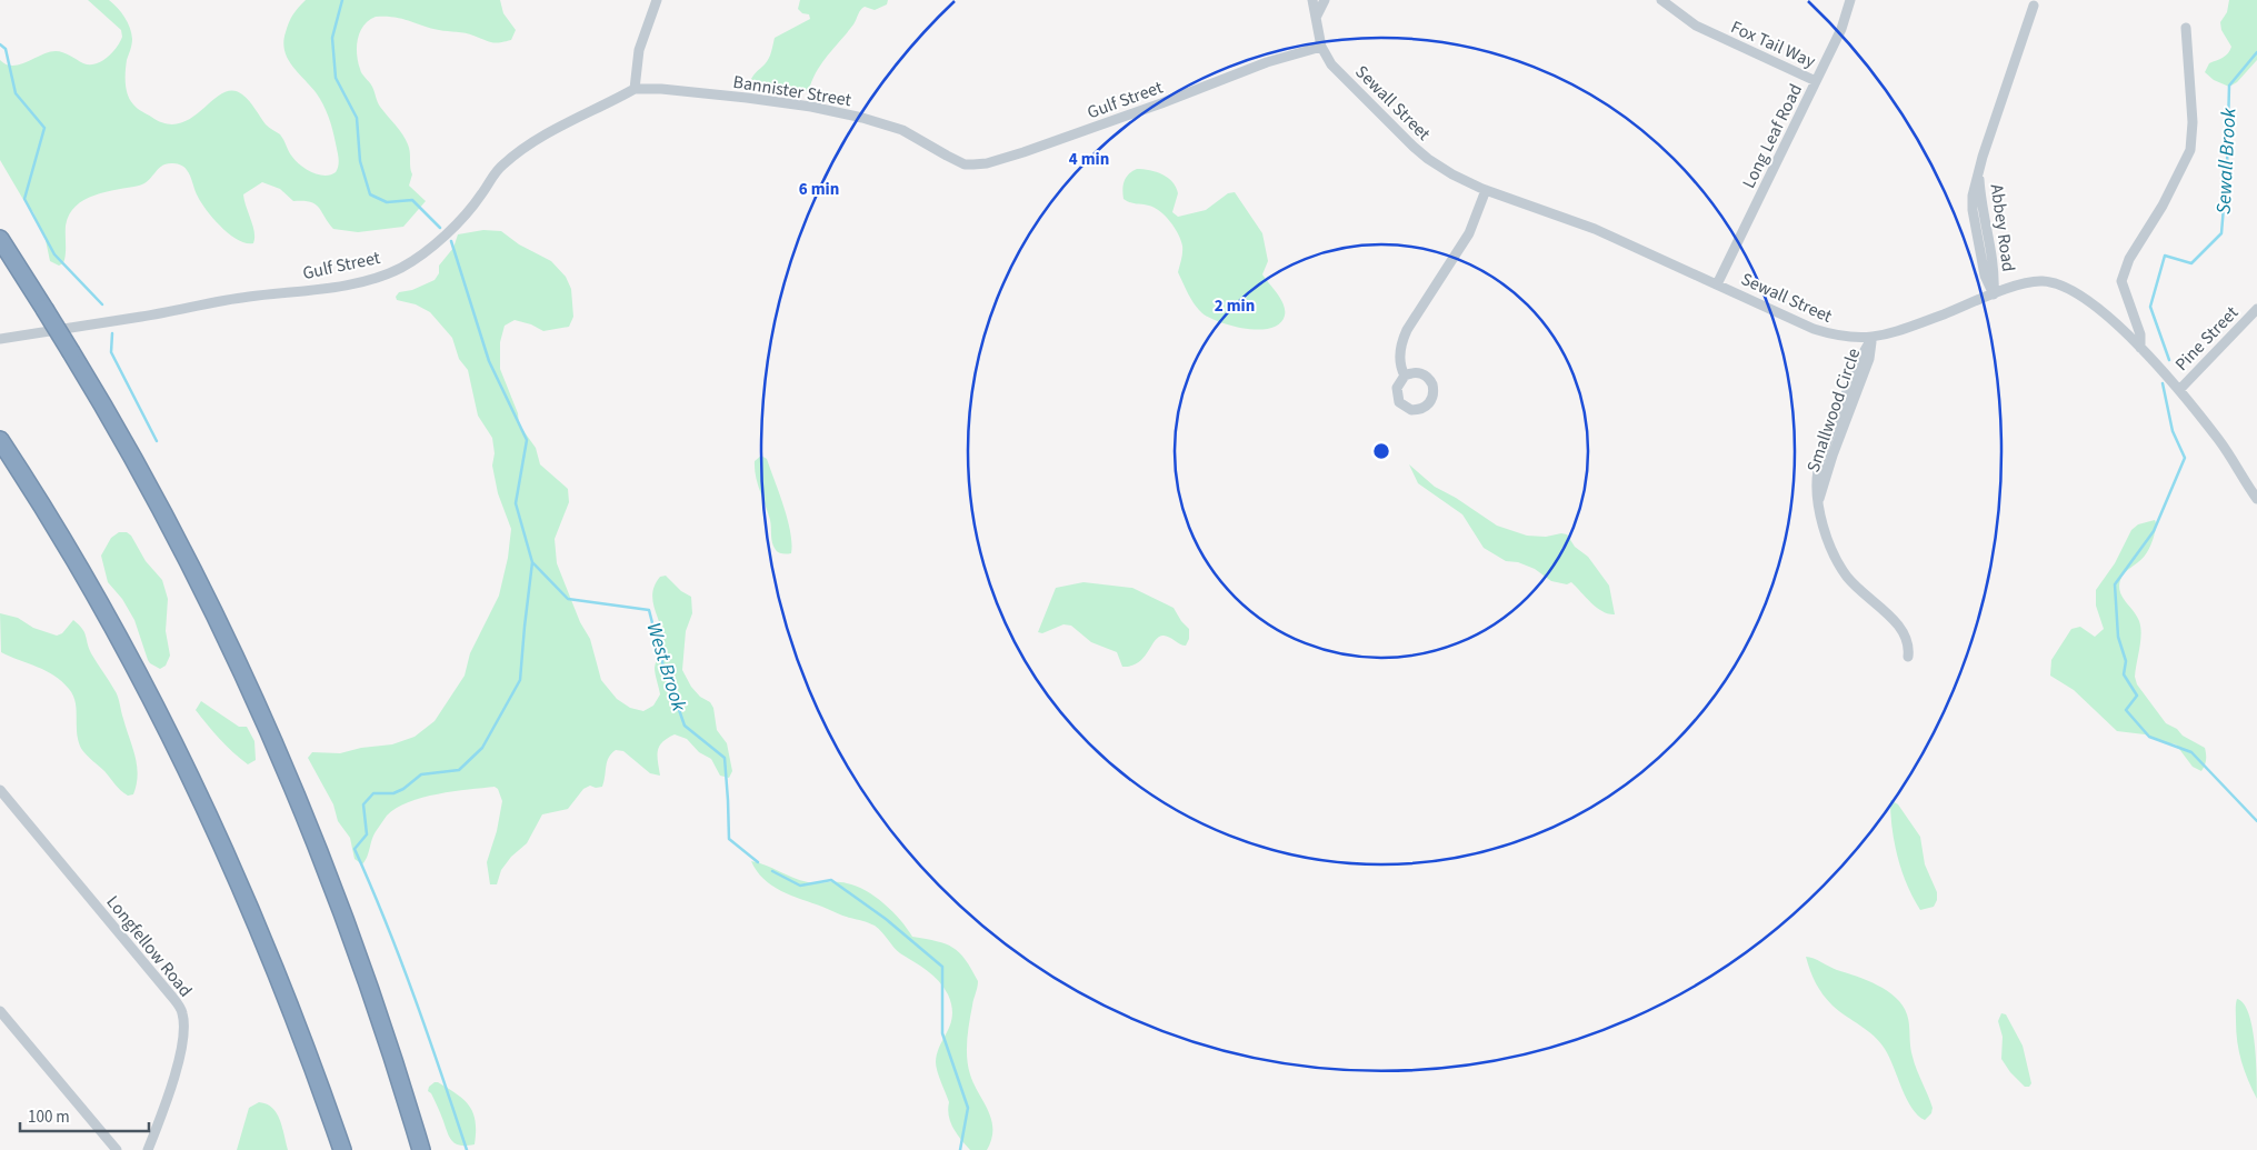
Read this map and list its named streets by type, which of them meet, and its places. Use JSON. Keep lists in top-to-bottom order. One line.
{"streets":{"street":["Fox Tail Way","Bannister Street","Gulf Street","Sewall Street","Long Leaf Road","Abbey Road","Pine Street","Smallwood Circle","Longfellow Road"]},"crossings":[["Fox Tail Way","Long Leaf Road"],["Bannister Street","Gulf Street"],["Gulf Street","Sewall Street"],["Sewall Street","Long Leaf Road"],["Sewall Street","Abbey Road"],["Sewall Street","Pine Street"],["Sewall Street","Smallwood Circle"]],"water":["Sewall Brook","West Brook"],"scale_bar":"100 m","rings":["4 min","6 min","2 min"]}
